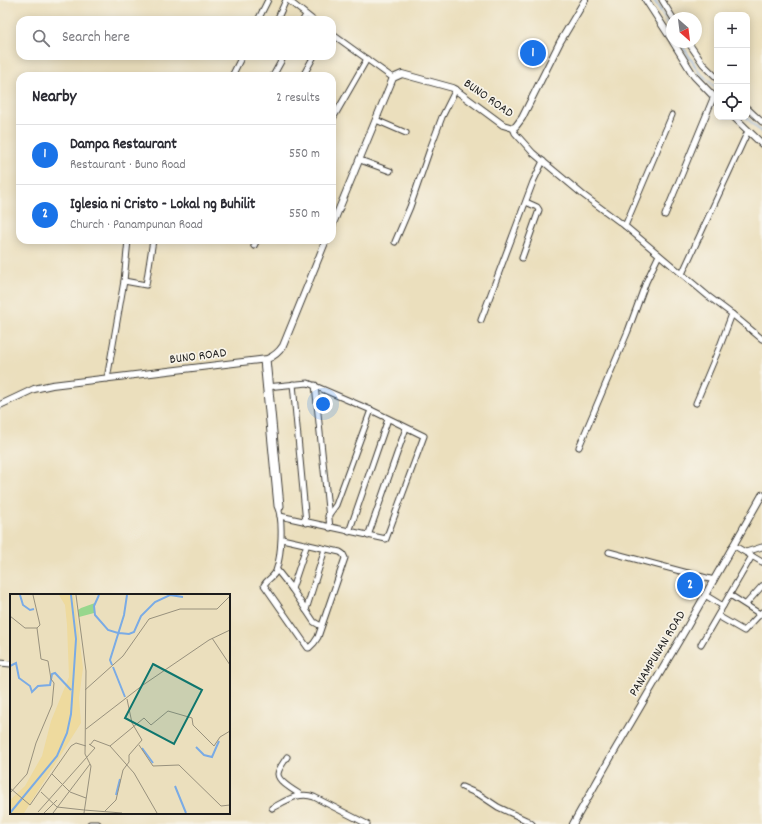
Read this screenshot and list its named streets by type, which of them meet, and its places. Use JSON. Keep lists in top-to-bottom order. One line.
{"streets":{"street":["BUNO ROAD","PANAMPUNAN ROAD"]},"north":"bottom right","page":{"map_buttons":["+","−"],"search":"Search here","pins":["1","2"],"heading":["Nearby","2 results"],"list":[{"mark":"1","name":"Dampa Restaurant","note":"Restaurant · Buno Road","value":"550 m"},{"mark":"2","name":"Iglesia ni Cristo - Lokal ng Buhilit","note":"Church · Panampunan Road","value":"550 m"}]}}
